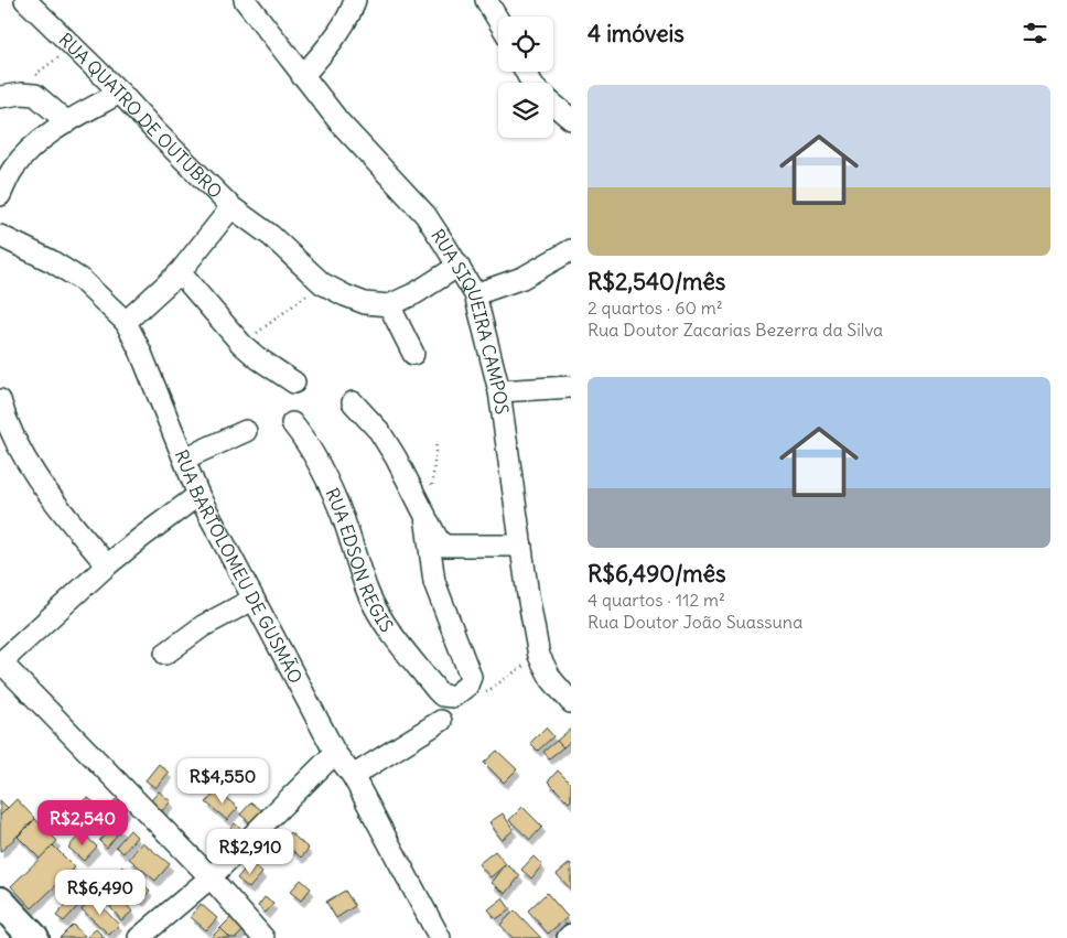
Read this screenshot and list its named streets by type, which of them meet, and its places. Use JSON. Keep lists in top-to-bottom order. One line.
{"streets":{"street":["RUA QUATRO DE OUTUBRO","RUA SIQUEIRA CAMPOS","RUA EDSON REGIS","RUA BARTOLOMEU DE GUSMÃO"]},"crossings":[["RUA QUATRO DE OUTUBRO","RUA BARTOLOMEU DE GUSMÃO"]],"page":{"heading":"4 imóveis","list":[{"name":"R$2,540/mês","note":"2 quartos · 60 m² · Rua Doutor Zacarias Bezerra da Silva"},{"name":"R$6,490/mês","note":"4 quartos · 112 m² · Rua Doutor João Suassuna"}],"price":["R$4,550","R$2,540","R$2,910","R$6,490"]}}
